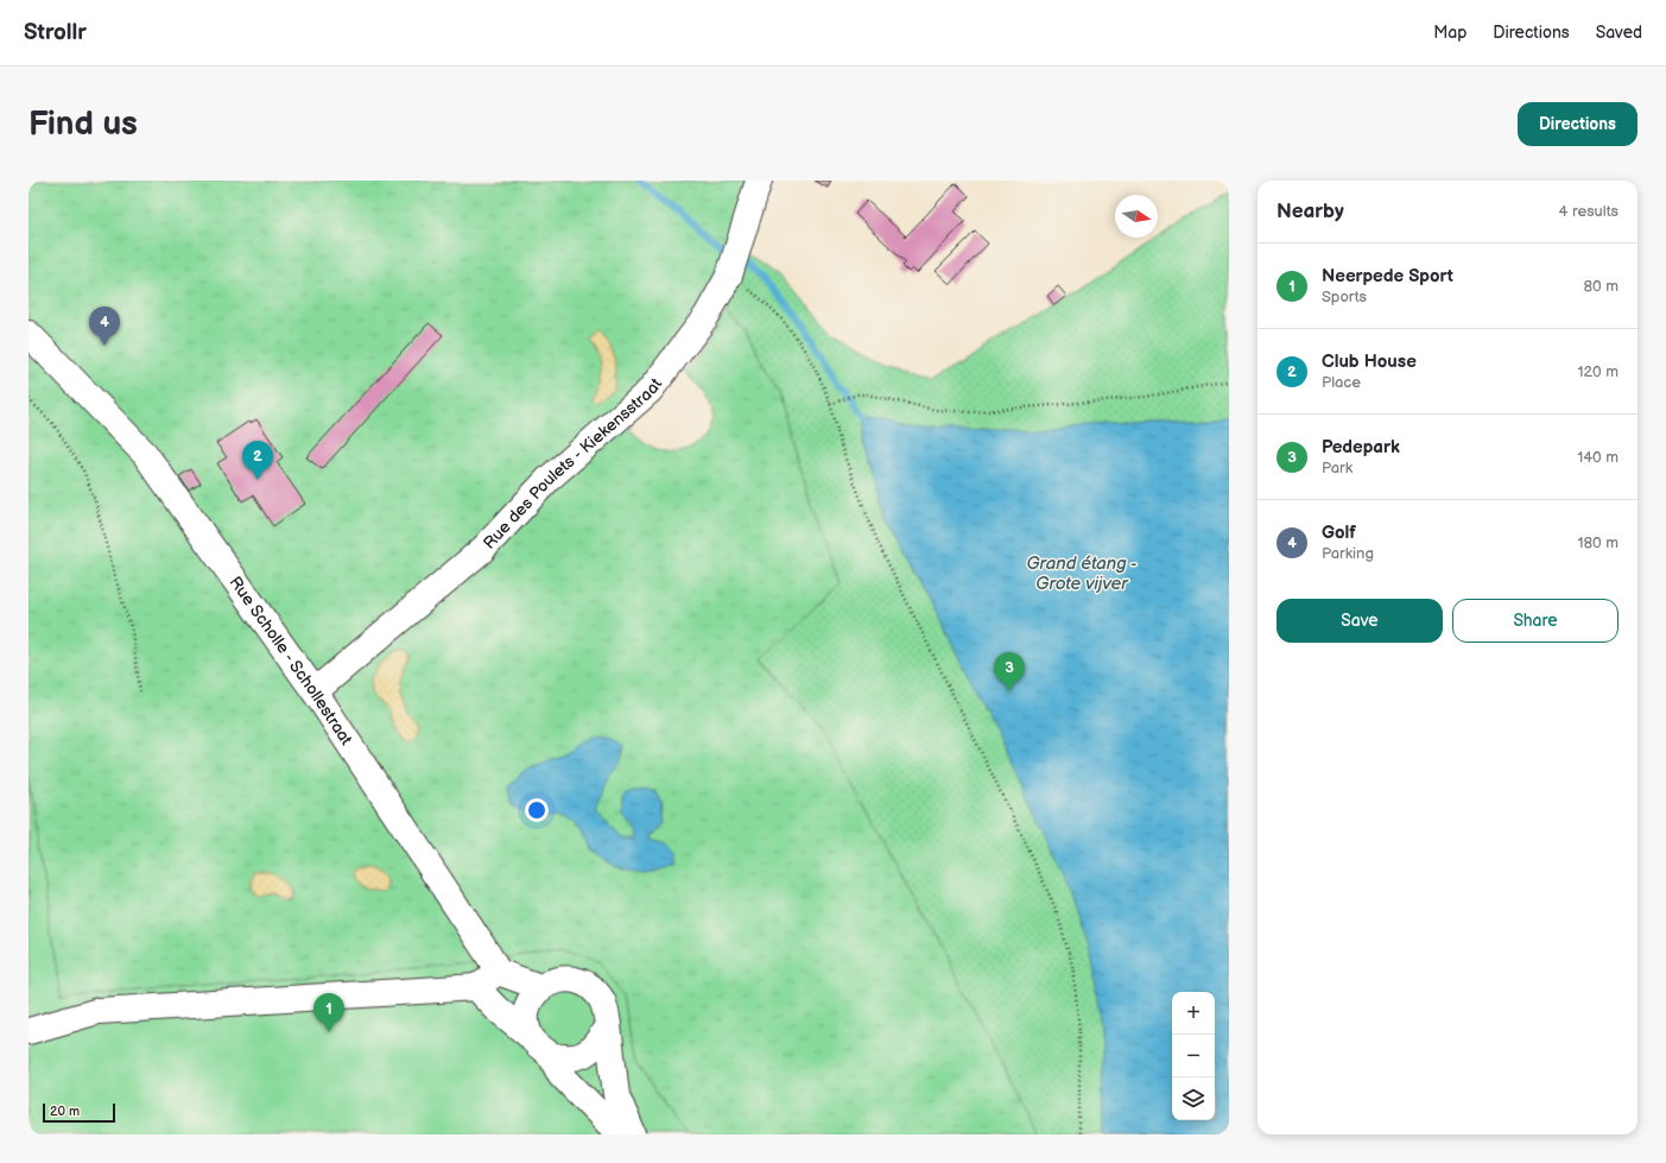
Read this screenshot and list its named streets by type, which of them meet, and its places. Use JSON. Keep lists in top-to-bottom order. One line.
{"streets":{"street":["Rue des Poulets - Kiekensstraat","Rue Scholle - Schollestraat"]},"crossings":[["Rue des Poulets - Kiekensstraat","Rue Scholle - Schollestraat"]],"water":["Grand étang - Grote vijver"],"scale_bar":"20 m","north":"right","page":{"header":"Strollr","nav":["Map","Directions","Saved"],"buttons":["Directions",["Save","Share"]],"title":"Find us","heading":["Nearby","4 results"],"list":[{"mark":"1","name":"Neerpede Sport","note":"Sports","value":"80 m"},{"mark":"2","name":"Club House","note":"Place","value":"120 m"},{"mark":"3","name":"Pedepark","note":"Park","value":"140 m"},{"mark":"4","name":"Golf","note":"Parking","value":"180 m"}],"pins":["4","2","3","1"],"map_buttons":["+","−"],"scale":"20 m"}}
